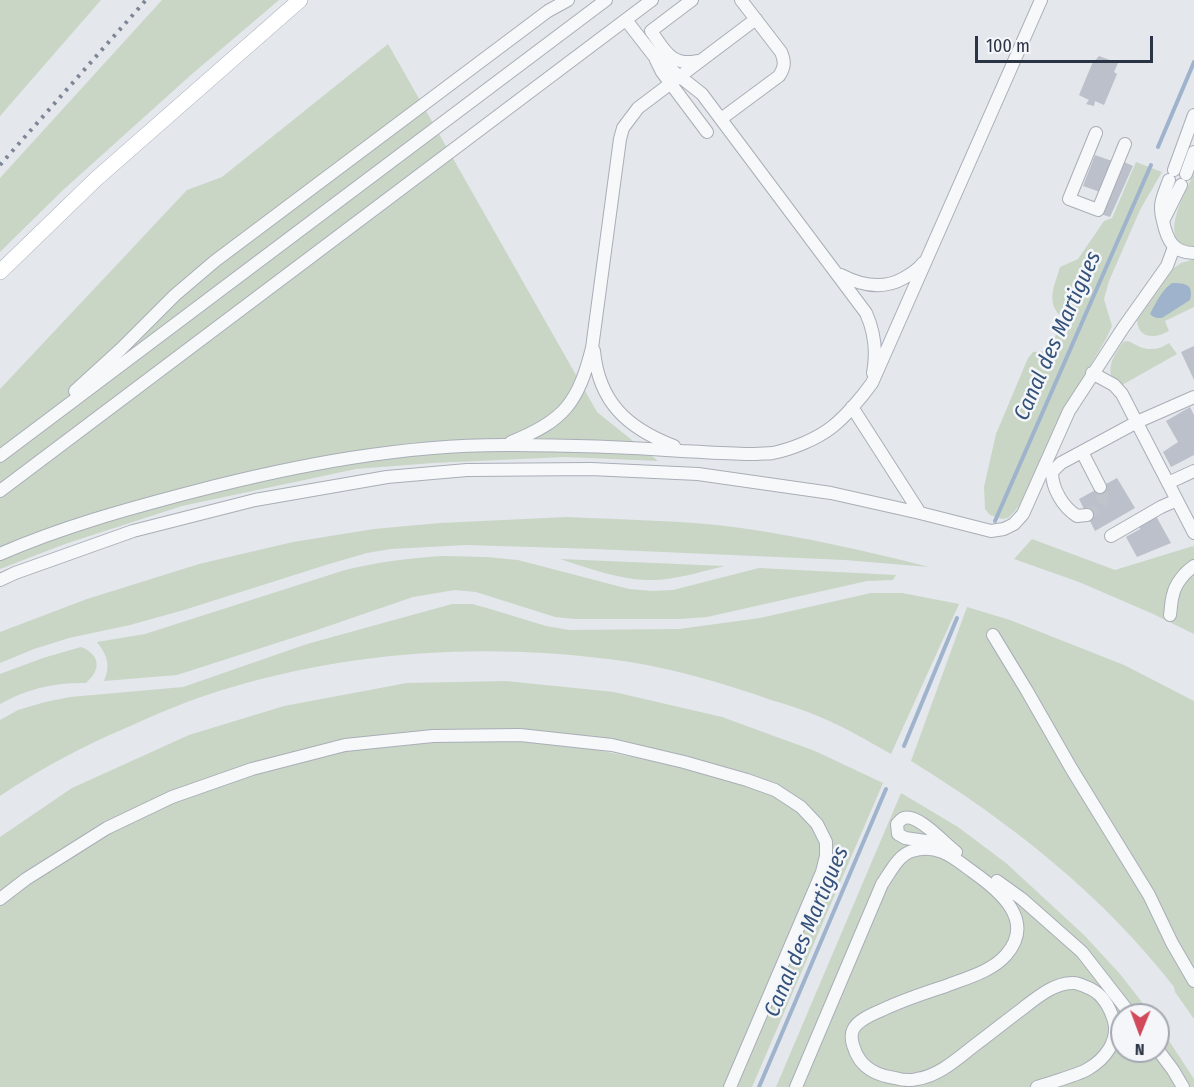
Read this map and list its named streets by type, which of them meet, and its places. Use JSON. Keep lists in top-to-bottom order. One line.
{"water":["Canal des Martigues"],"scale_bar":"100 m","north":"bottom"}
